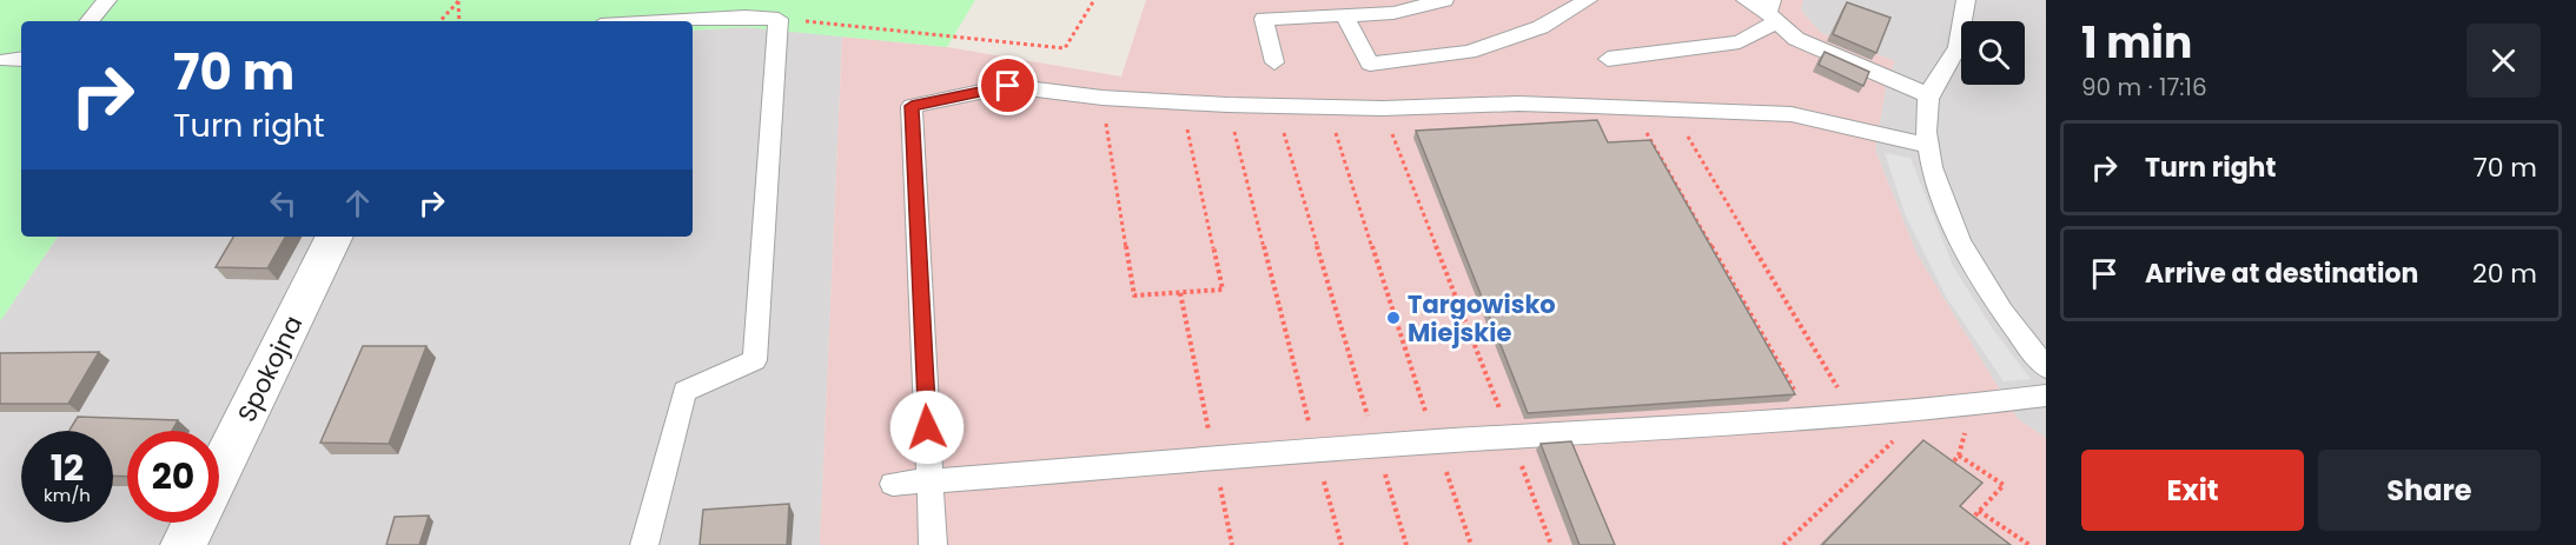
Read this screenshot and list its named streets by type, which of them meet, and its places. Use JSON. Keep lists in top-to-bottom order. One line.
{"streets":{"street":["Spokojna"]},"places":["Targowisko Miejskie"],"page":{"heading":["1 min","90 m · 17:16"],"turn":["70 m","Turn right"],"list":[{"name":"Turn right","value":"70 m"},{"name":"Arrive at destination","value":"20 m"}],"speed":"12 km/h","limit":"20","buttons":["Exit","Share"]}}
